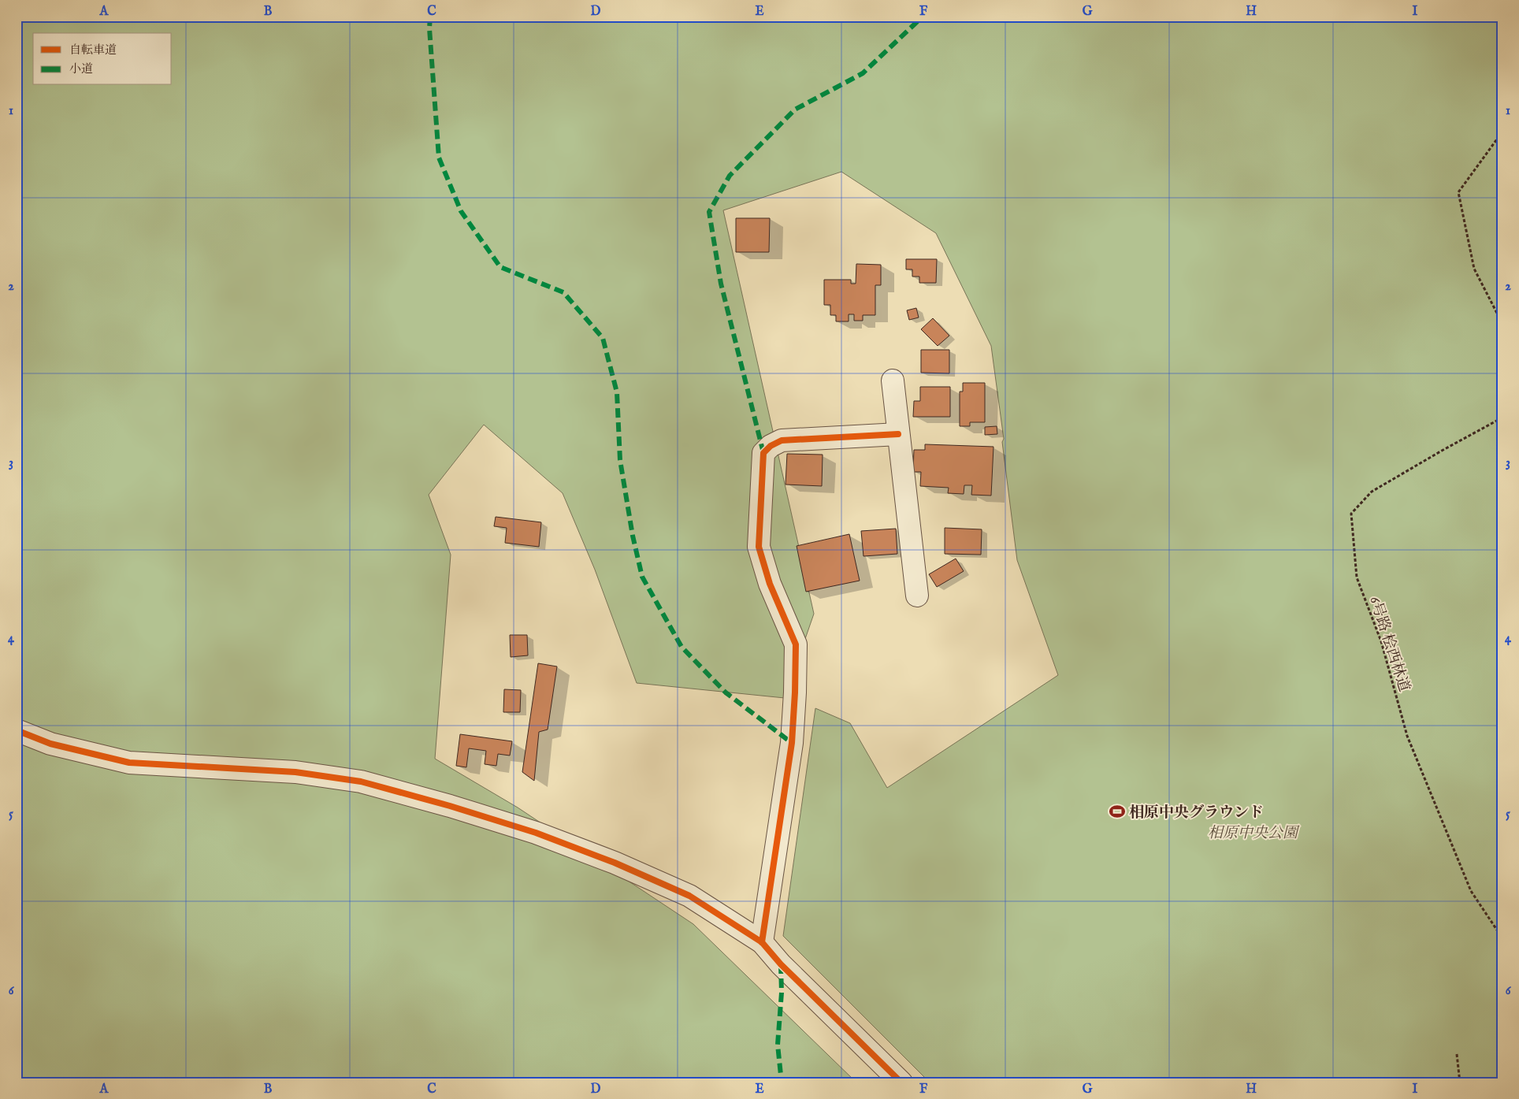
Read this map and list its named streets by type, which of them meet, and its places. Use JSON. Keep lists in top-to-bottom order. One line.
{"streets":{"path":["6号路 桧西林道"]},"parks":["相原中央公園"],"places":{"sports":["相原中央グラウンド"]},"legend":["自転車道","小道"],"grid":{"columns":["A","B","C","D","E","F","G","H","I"],"rows":["1","2","3","4","5","6"]}}
